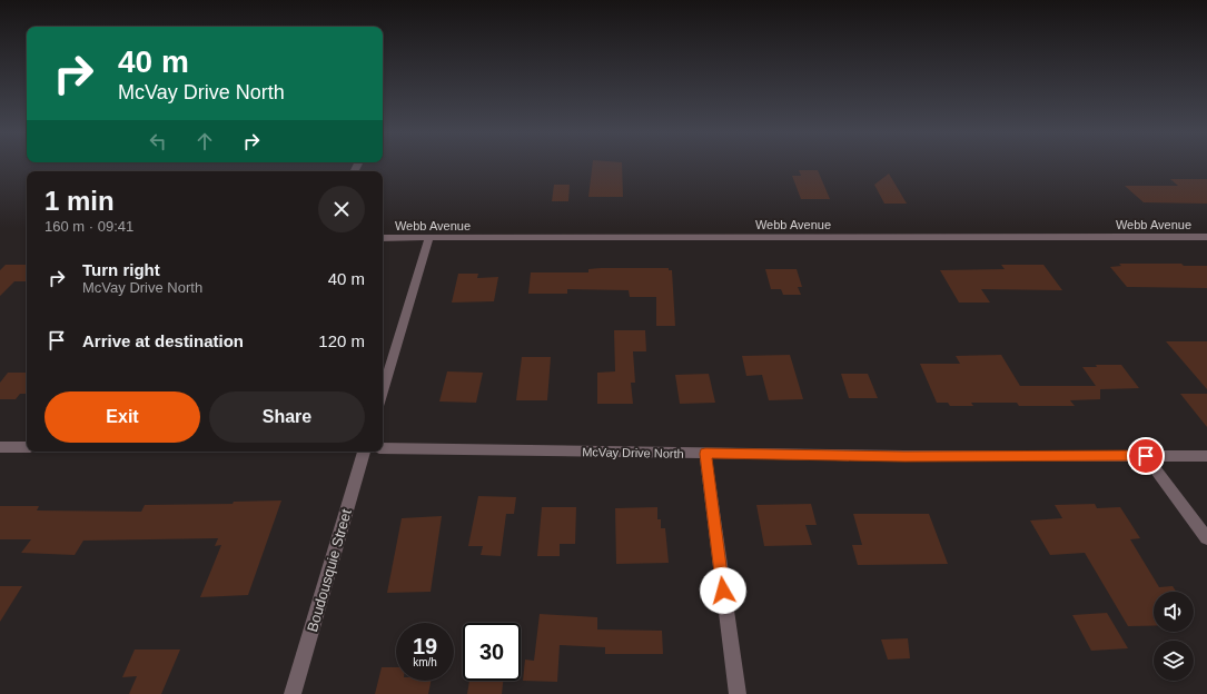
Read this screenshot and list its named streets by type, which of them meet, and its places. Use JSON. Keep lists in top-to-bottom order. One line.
{"streets":{"street":["Webb Avenue","McVay Drive North","Boudousquie Street"]},"page":{"turn":["40 m","McVay Drive North"],"heading":["1 min","160 m · 09:41"],"list":[{"name":"Turn right","note":"McVay Drive North","value":"40 m"},{"name":"Arrive at destination","value":"120 m"}],"buttons":["Exit","Share"],"speed":"19 km/h","limit":"30"}}
